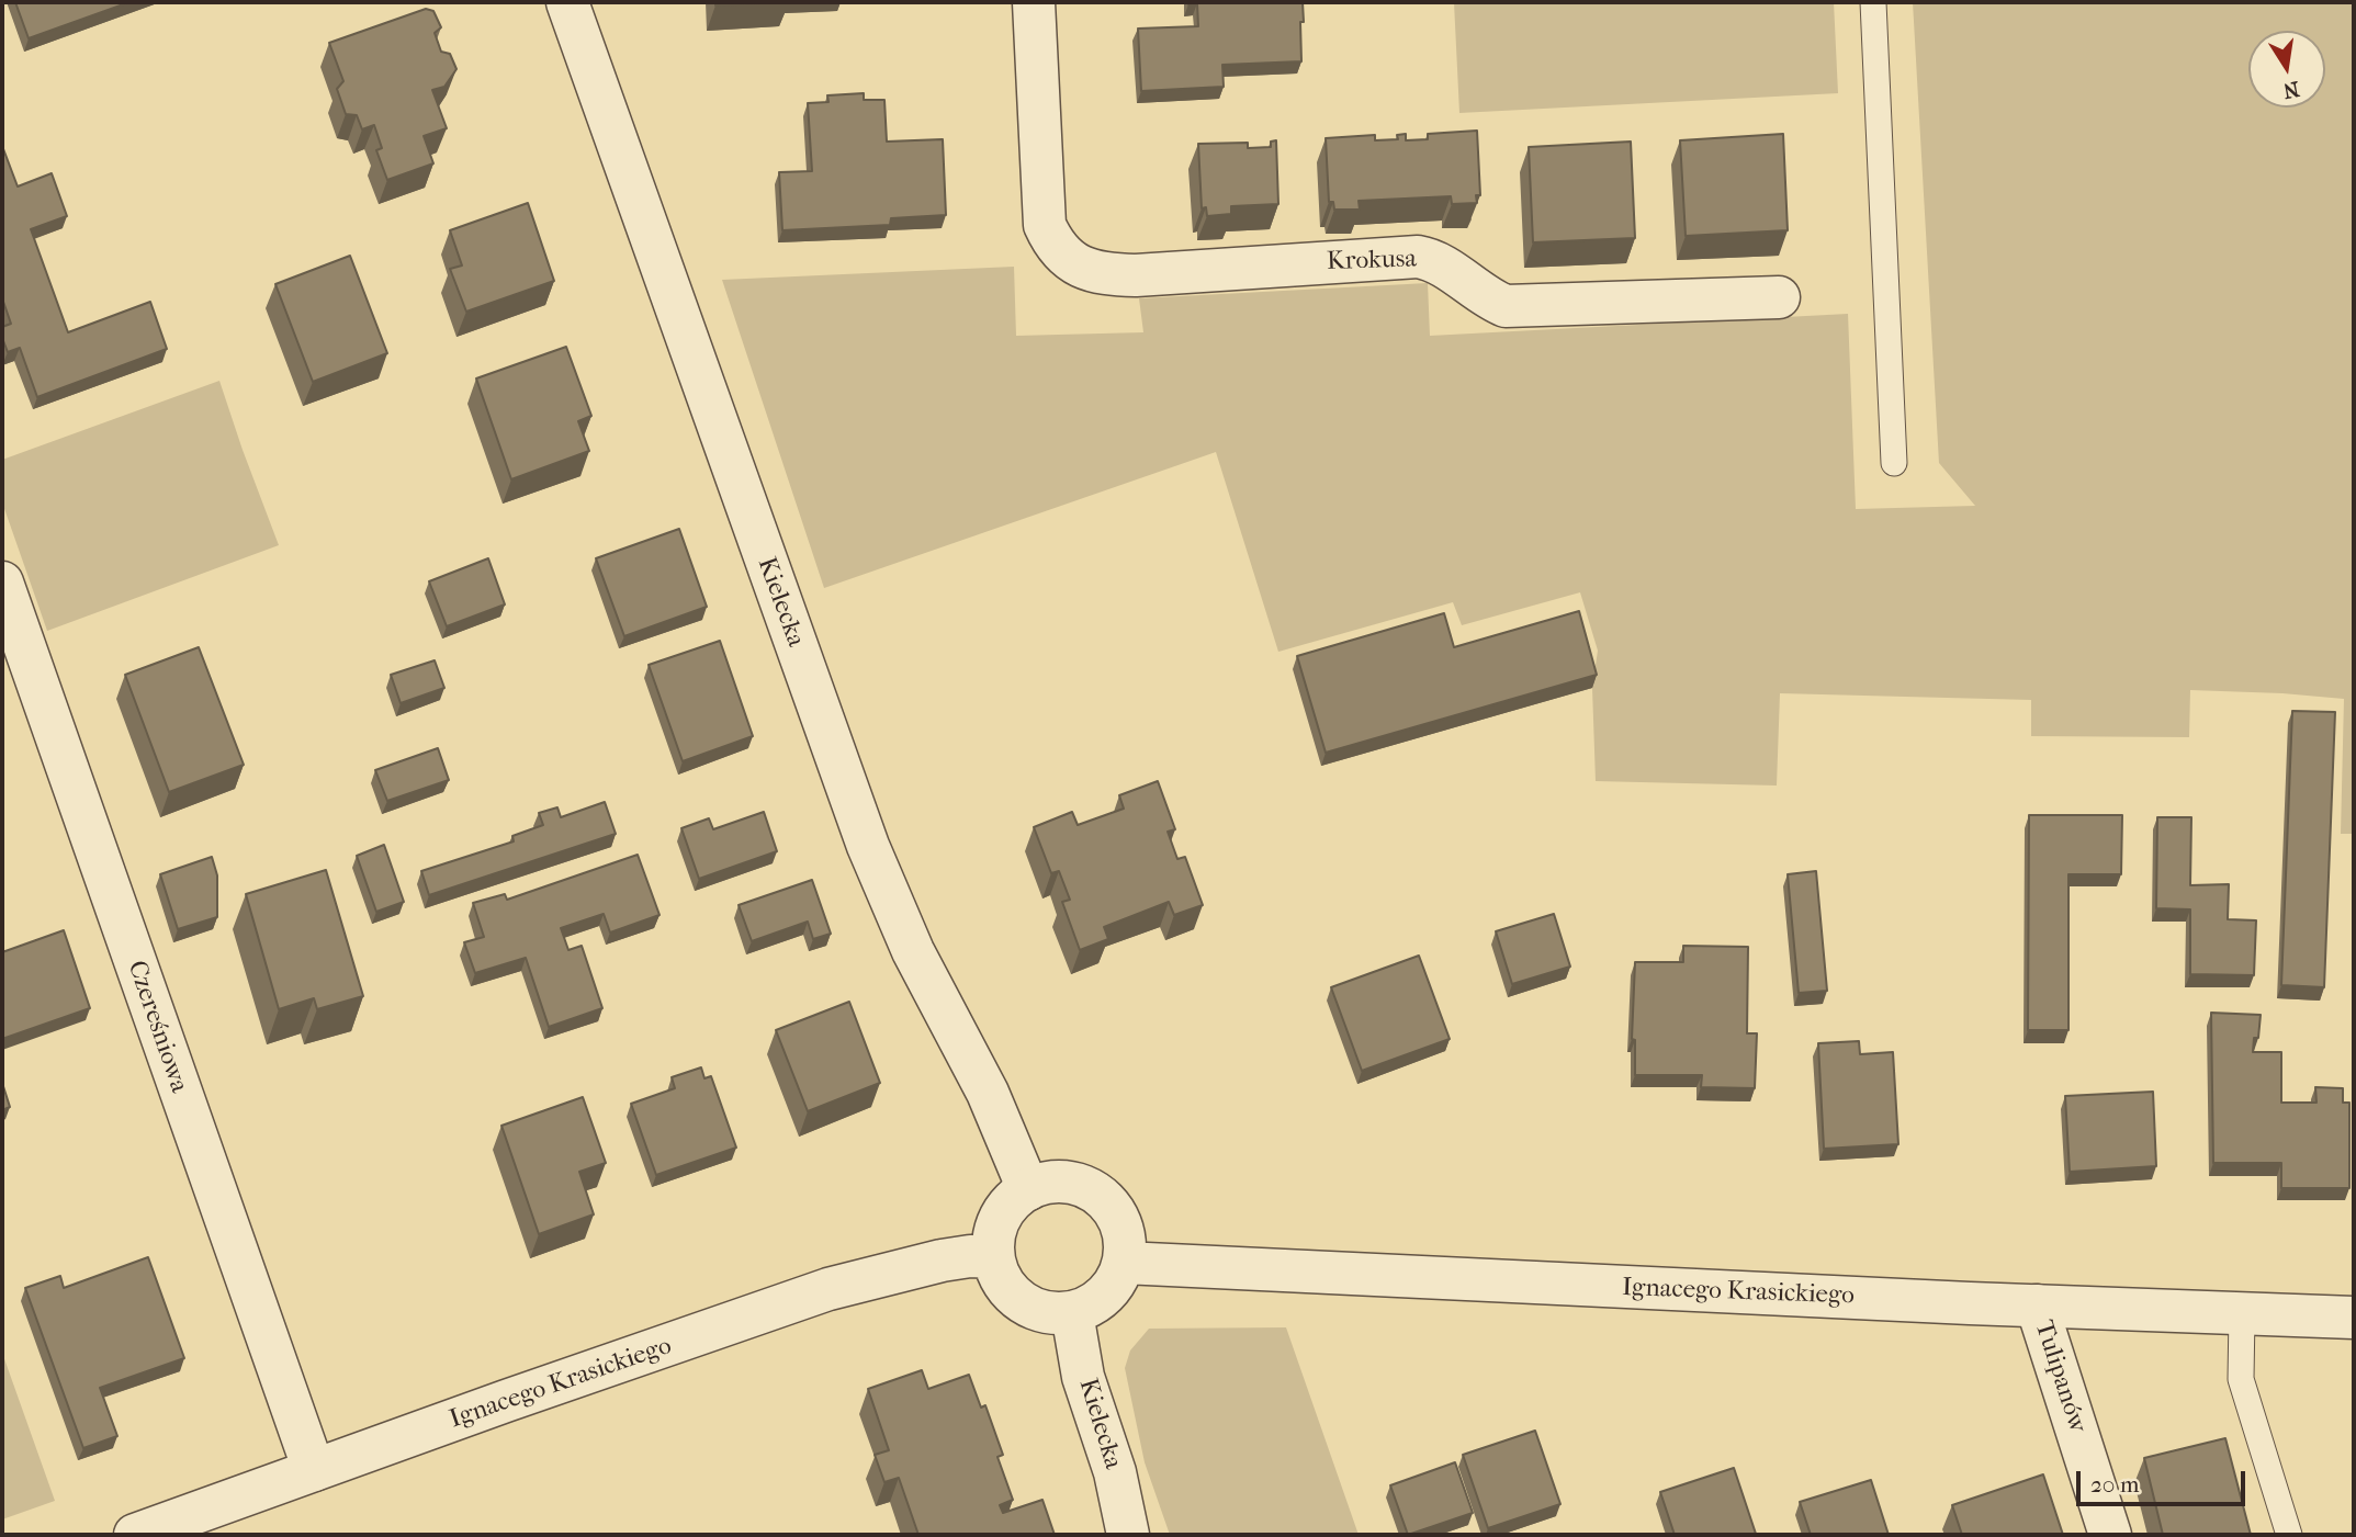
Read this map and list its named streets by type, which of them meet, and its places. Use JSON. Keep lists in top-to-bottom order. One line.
{"streets":{"street":["Krokusa","Kielecka","Czereśniowa","Ignacego Krasickiego","Tulipanów"]},"crossings":[["Kielecka","Ignacego Krasickiego"],["Czereśniowa","Ignacego Krasickiego"],["Ignacego Krasickiego","Tulipanów"]],"scale_bar":"20 m","north":"bottom"}
